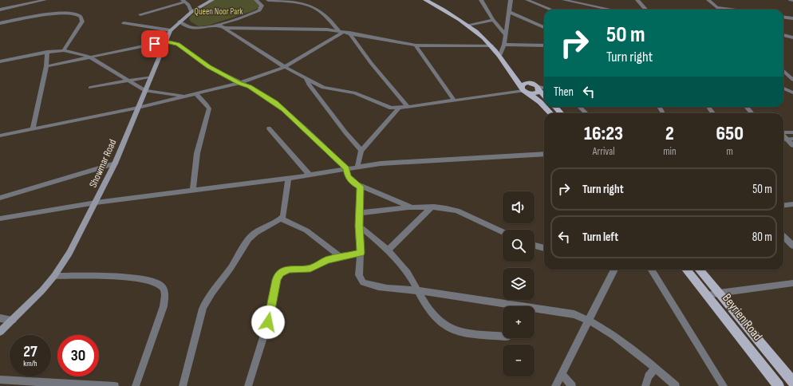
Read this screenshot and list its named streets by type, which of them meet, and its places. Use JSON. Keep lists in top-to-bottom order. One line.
{"streets":{"main road":["Showmar Road","Beyrien Road"]},"parks":["Queen Noor Park"],"page":{"turn":["50 m","Turn right"],"then":"Then","eta":["16:23","Arrival","2","min","650","m"],"list":[{"name":"Turn right","value":"50 m"},{"name":"Turn left","value":"80 m"}],"map_buttons":["+","−"],"speed":"27 km/h","limit":"30"}}
